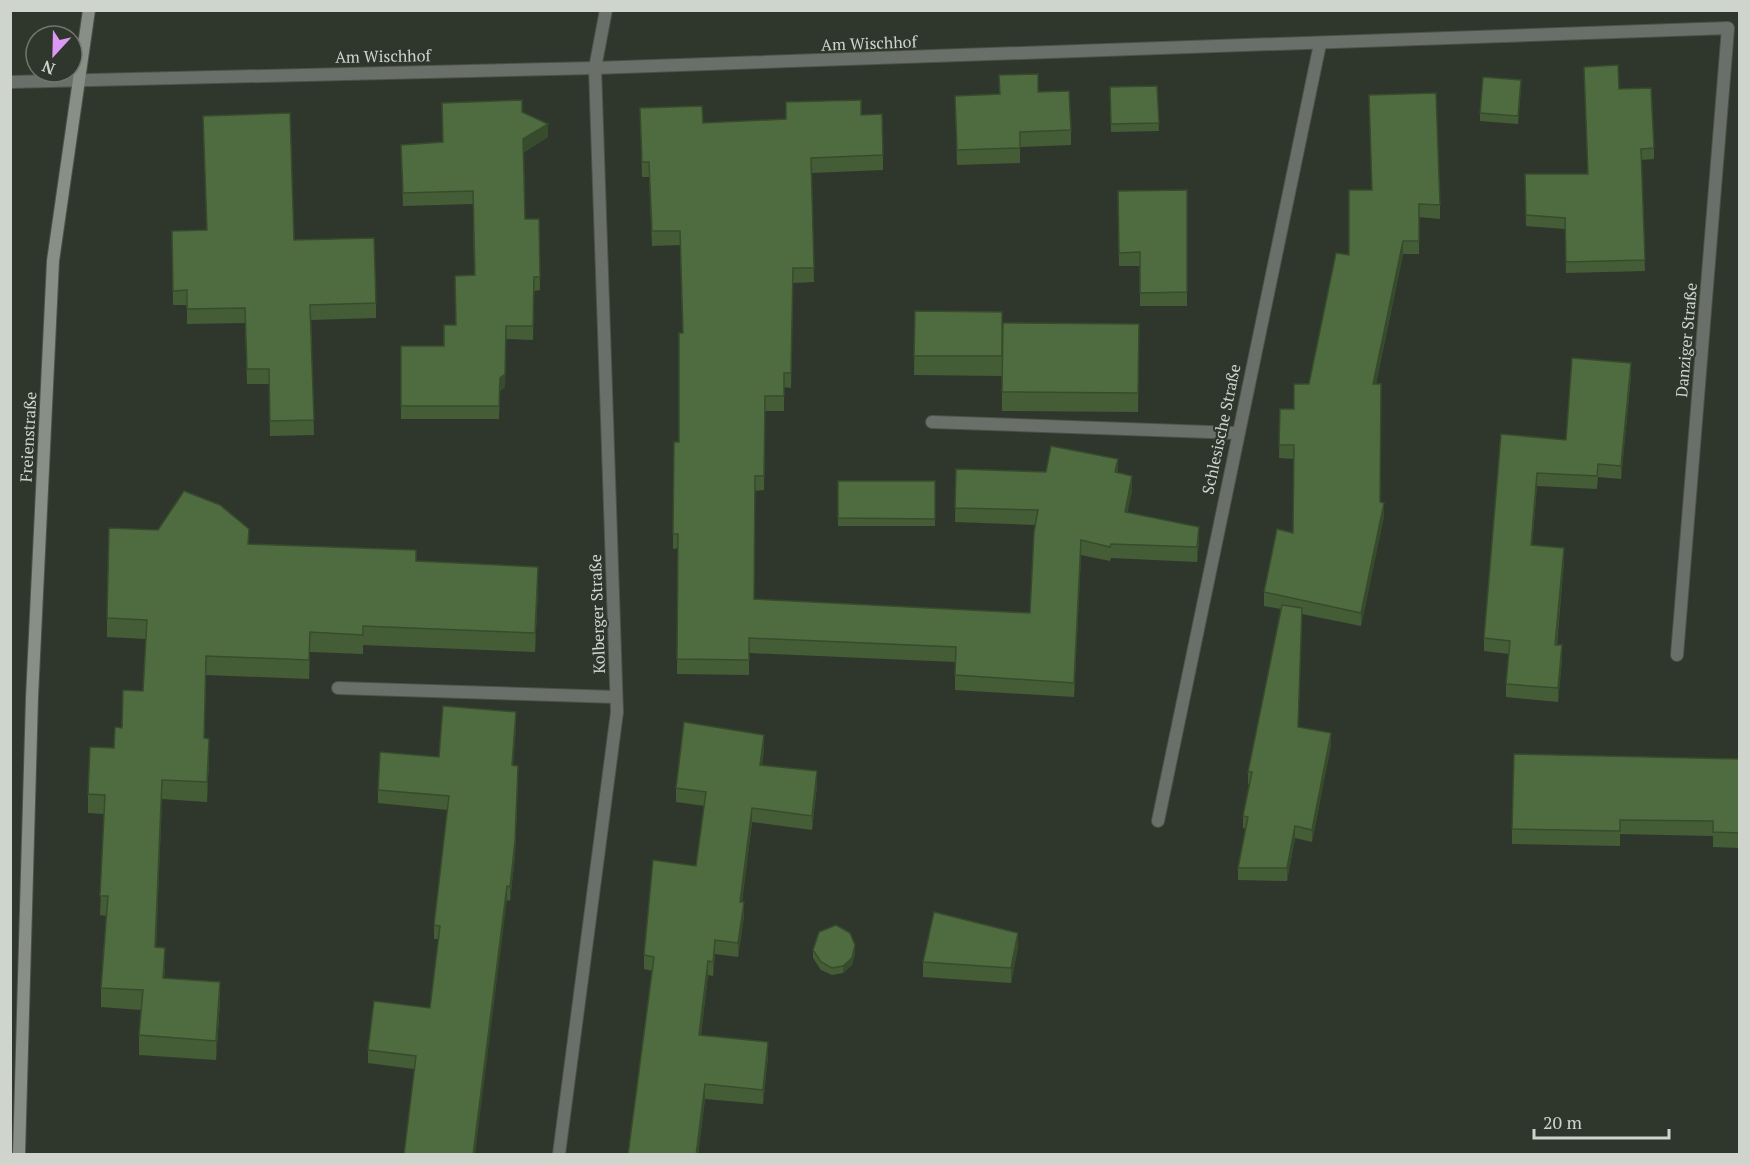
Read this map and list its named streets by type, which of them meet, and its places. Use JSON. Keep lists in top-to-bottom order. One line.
{"streets":{"street":["Am Wischhof","Danziger Straße","Schlesische Straße","Freienstraße","Kolberger Straße"]},"crossings":[["Am Wischhof","Danziger Straße"],["Am Wischhof","Schlesische Straße"],["Am Wischhof","Kolberger Straße"]],"scale_bar":"20 m","north":"bottom"}
